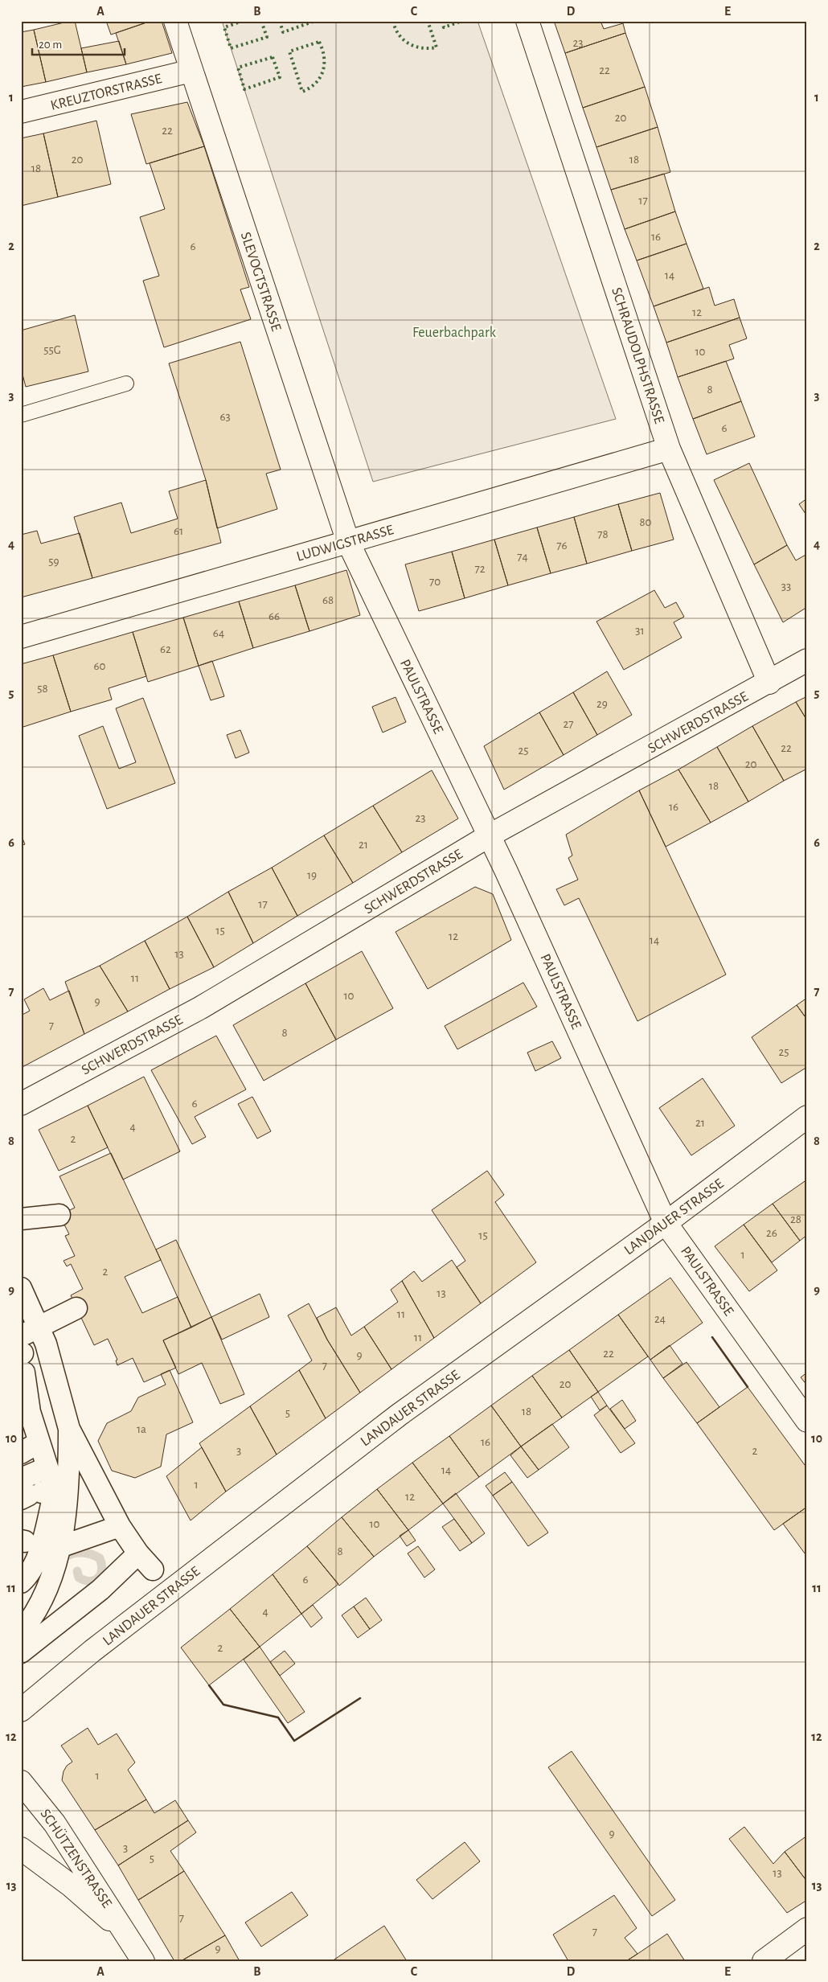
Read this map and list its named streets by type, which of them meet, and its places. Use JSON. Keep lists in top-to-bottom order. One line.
{"streets":{"street":["KREUZTORSTRASSE","SLEVOGTSTRASSE","SCHRAUDOLPHSTRASSE","LUDWIGSTRASSE","PAULSTRASSE","SCHWERDSTRASSE","LANDAUER STRASSE","SCHÜTZENSTRASSE"]},"crossings":[["KREUZTORSTRASSE","SLEVOGTSTRASSE"],["SLEVOGTSTRASSE","LUDWIGSTRASSE"],["SLEVOGTSTRASSE","PAULSTRASSE"],["SCHRAUDOLPHSTRASSE","LUDWIGSTRASSE"],["SCHRAUDOLPHSTRASSE","SCHWERDSTRASSE"],["LUDWIGSTRASSE","PAULSTRASSE"],["PAULSTRASSE","SCHWERDSTRASSE"],["PAULSTRASSE","LANDAUER STRASSE"]],"parks":["Feuerbachpark"],"house_numbers":["23","22","20","22","20","18","18","17","16","6","14","12","55G","10","8","63","6","80","61","78","76","74","59","72","70","33","68","66","31","64","62","60","58","29","27","22","25","20","18","16","23","21","19","17","15","12","14","13","11","10","9","7","8","25","6","21","4","2","28","26","15","1","2","13","11","24","11","22","9","7","20","18","5","1a","16","3","2","14","1","12","10","8","6","4","2","1","9","3","5","13","7","7","9"],"scale_bar":"20 m","grid":{"columns":["A","B","C","D","E"],"rows":["1","2","3","4","5","6","7","8","9","10","11","12","13"]}}
